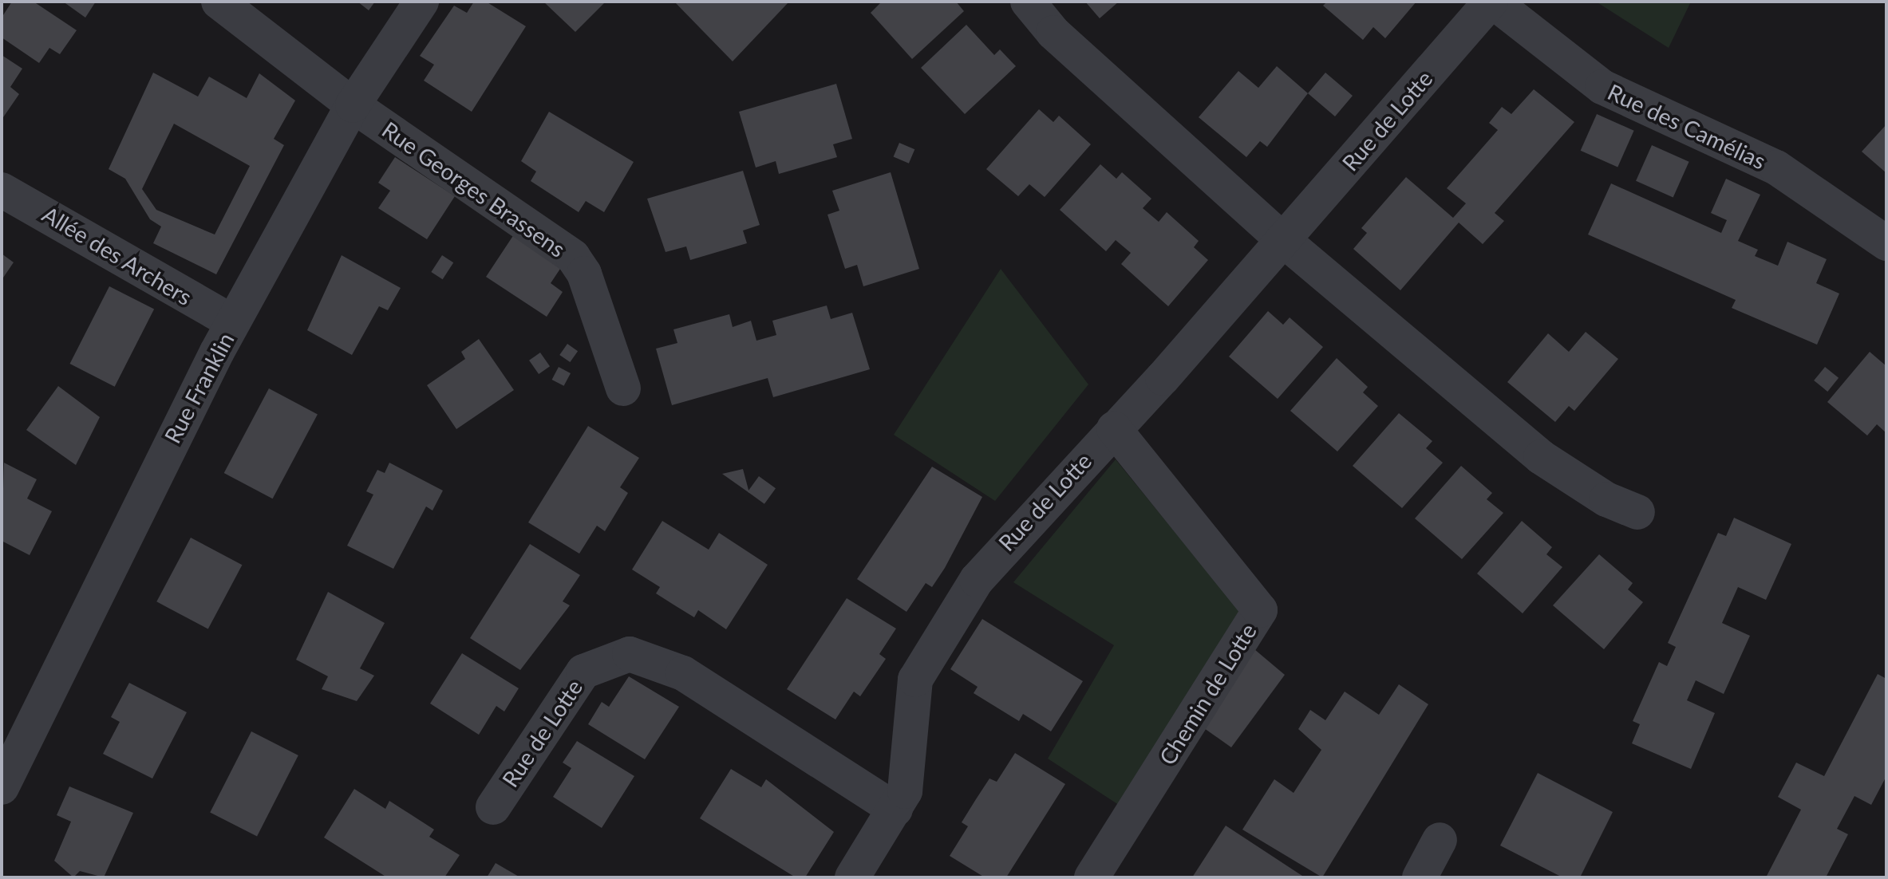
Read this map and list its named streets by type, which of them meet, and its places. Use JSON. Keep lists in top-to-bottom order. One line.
{"streets":{"street":["Rue de Lotte","Rue des Camélias","Rue Georges Brassens","Allée des Archers","Rue Franklin","Chemin de Lotte"]},"crossings":[["Rue de Lotte","Rue des Camélias"],["Rue de Lotte","Chemin de Lotte"],["Rue Georges Brassens","Rue Franklin"],["Allée des Archers","Rue Franklin"]]}
